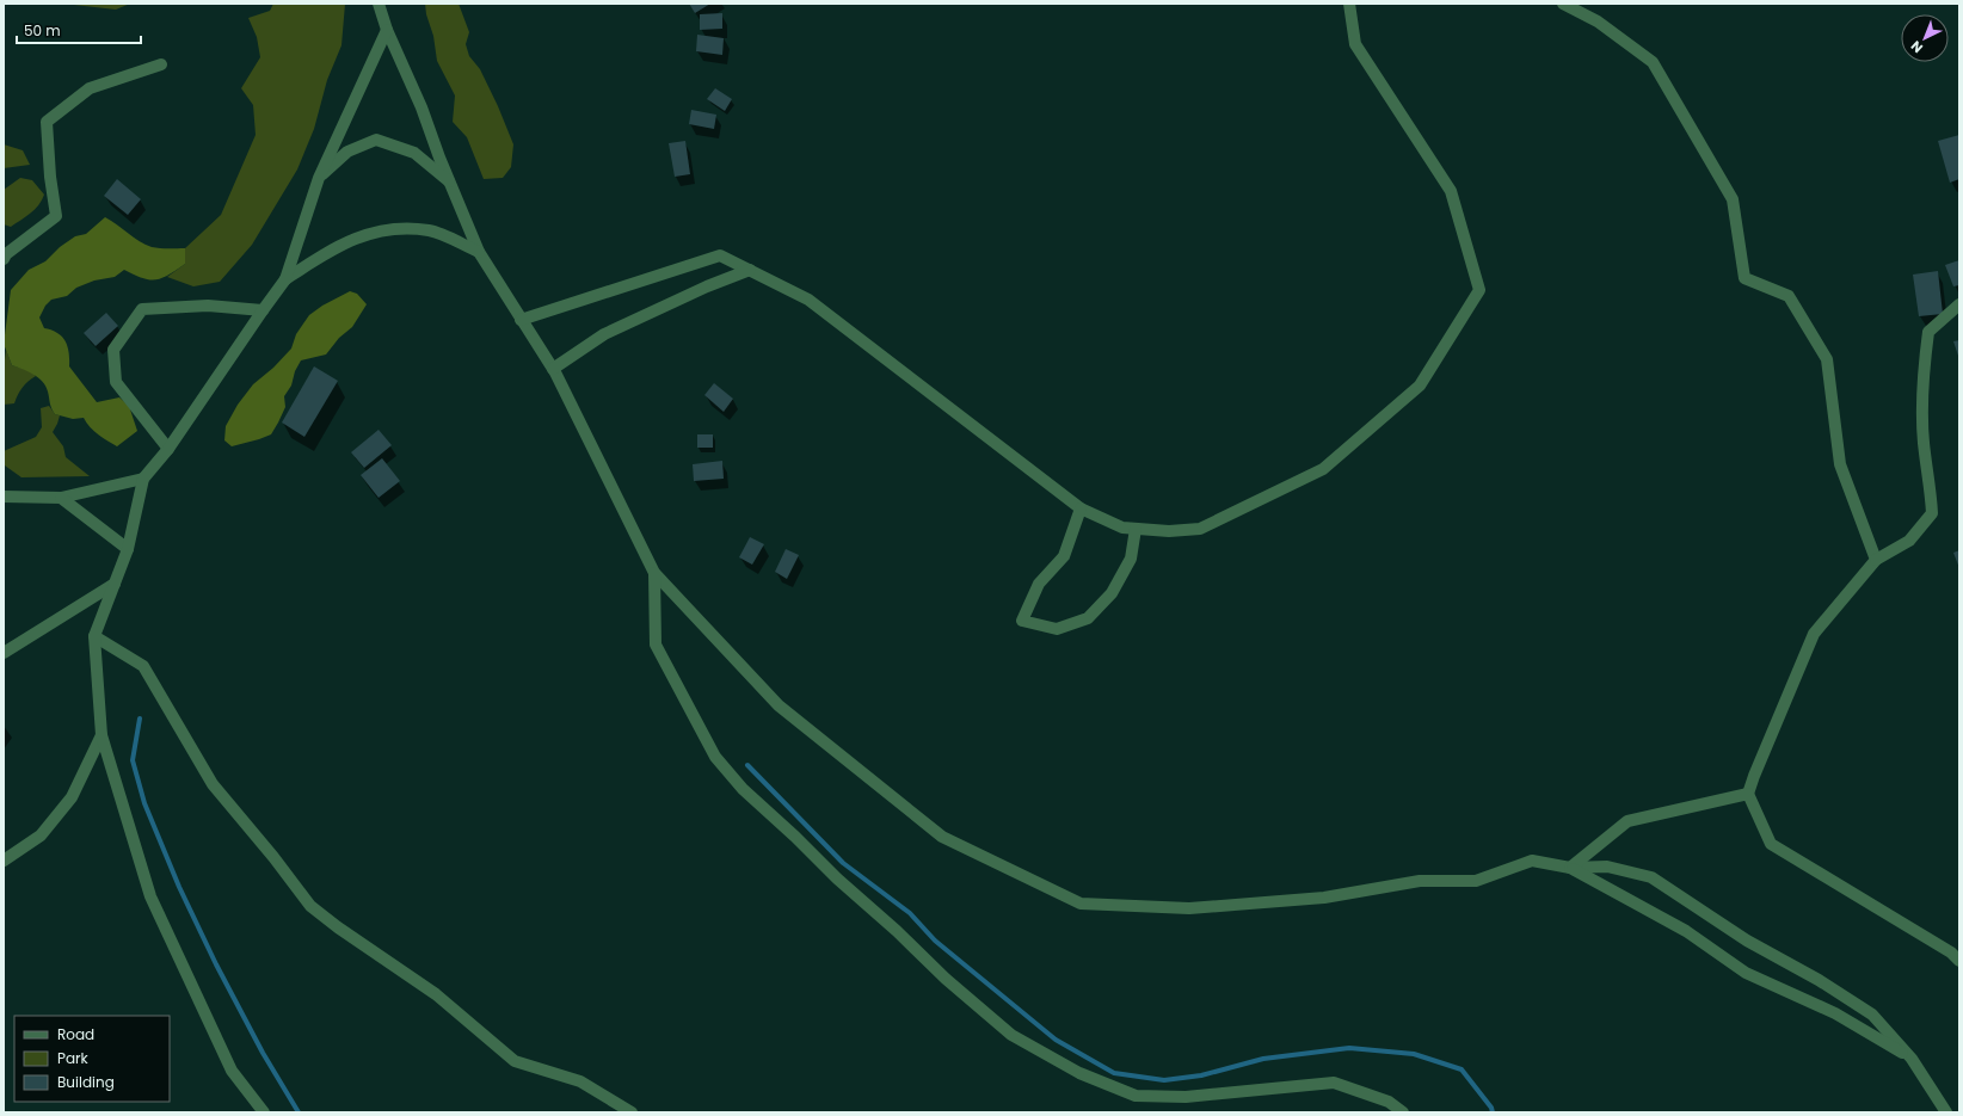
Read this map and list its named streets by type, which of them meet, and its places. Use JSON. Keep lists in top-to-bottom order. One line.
{"legend":["Road","Park","Building"],"scale_bar":"50 m","north":"bottom left"}
